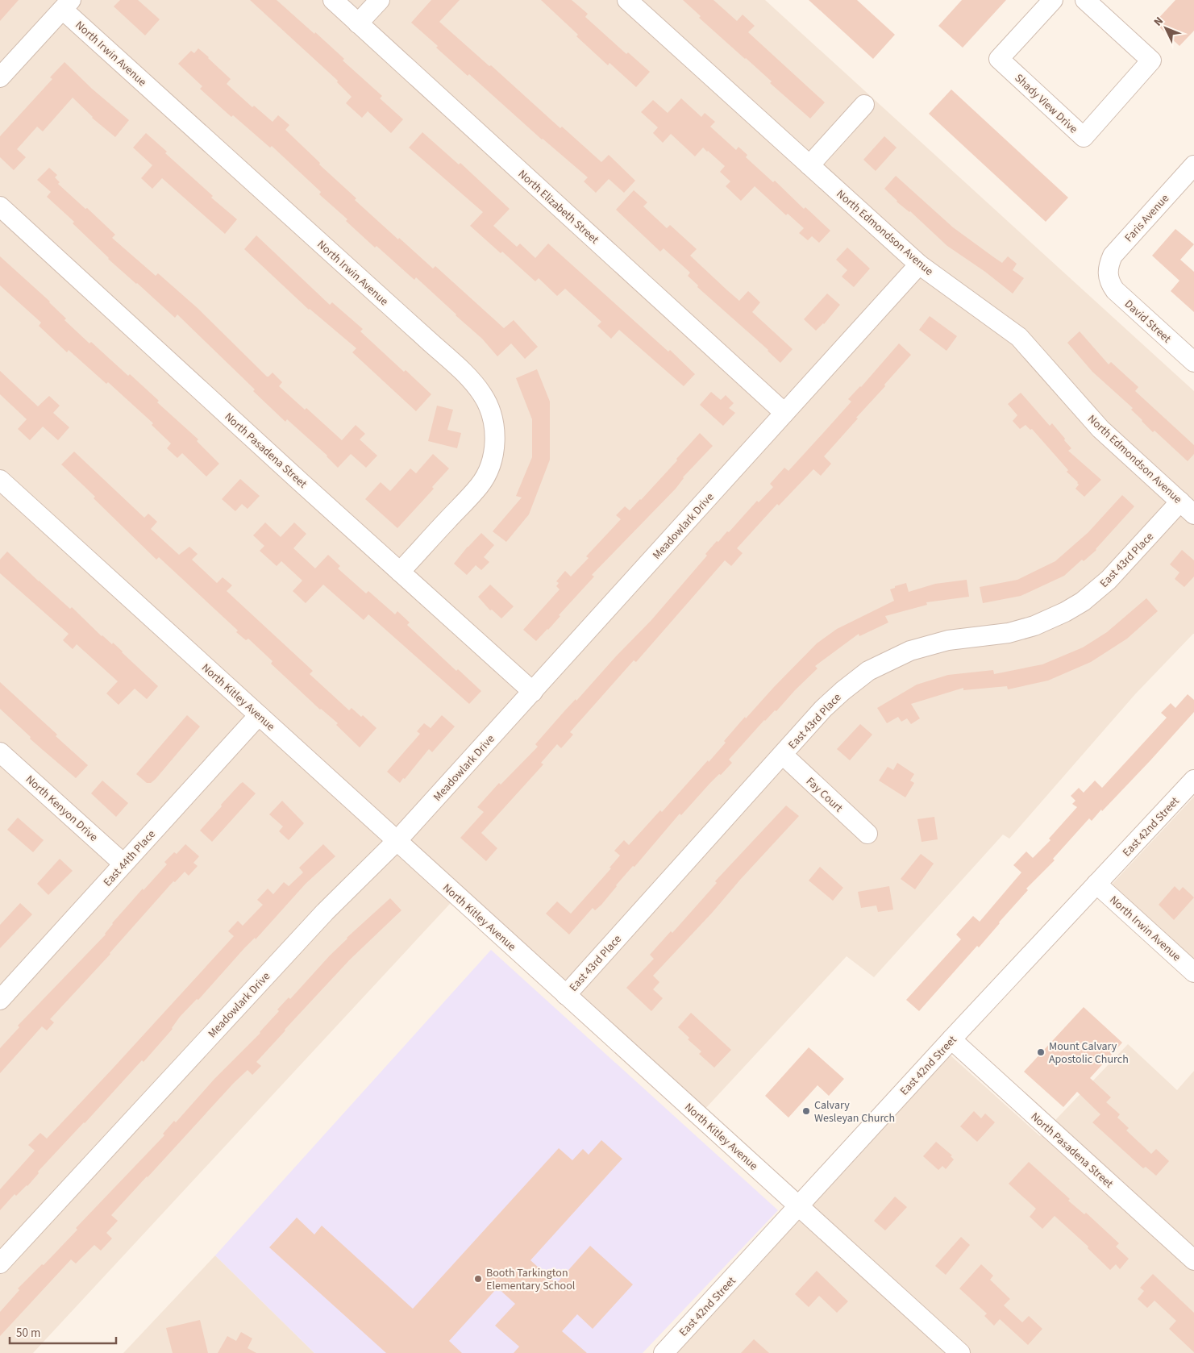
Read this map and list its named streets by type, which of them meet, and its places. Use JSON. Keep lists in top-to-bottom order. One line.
{"streets":{"street":["North Irwin Avenue","Shady View Drive","North Elizabeth Street","Faris Avenue","North Edmondson Avenue","David Street","North Pasadena Street","Meadowlark Drive","East 43rd Place","North Kitley Avenue","Fay Court","North Kenyon Drive","East 42nd Street","East 44th Place"]},"crossings":[["North Irwin Avenue","North Pasadena Street"],["North Irwin Avenue","East 42nd Street"],["North Elizabeth Street","Meadowlark Drive"],["Faris Avenue","David Street"],["North Edmondson Avenue","Meadowlark Drive"],["North Edmondson Avenue","East 43rd Place"],["North Pasadena Street","Meadowlark Drive"],["North Pasadena Street","East 42nd Street"],["Meadowlark Drive","North Kitley Avenue"],["East 43rd Place","North Kitley Avenue"],["East 43rd Place","Fay Court"],["North Kitley Avenue","East 42nd Street"],["North Kitley Avenue","East 44th Place"],["North Kenyon Drive","East 44th Place"]],"places":["Mount Calvary Apostolic Church","Calvary Wesleyan Church","Booth Tarkington Elementary School"],"scale_bar":"50 m","north":"top left"}
